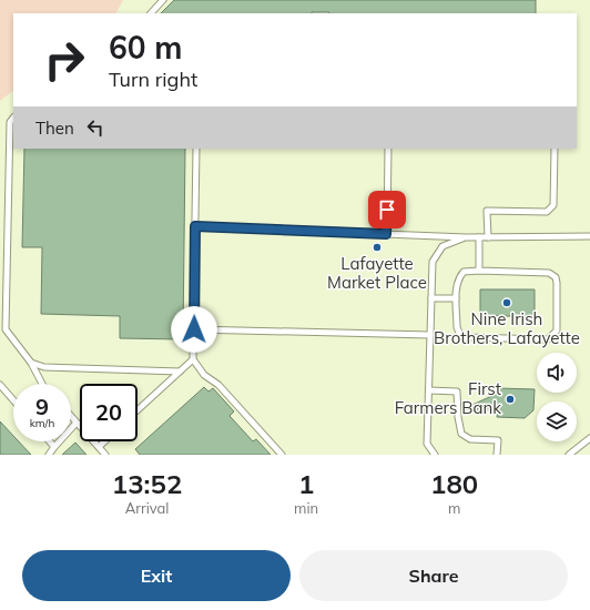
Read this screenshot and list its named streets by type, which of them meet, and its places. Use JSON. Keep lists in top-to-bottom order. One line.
{"places":["Lafayette Market Place","Nine Irish Brothers, Lafayette","First Farmers Bank"],"page":{"turn":["60 m","Turn right"],"then":"Then","speed":"9 km/h","limit":"20","eta":["13:52","Arrival","1","min","180","m"],"buttons":["Exit","Share"]}}
